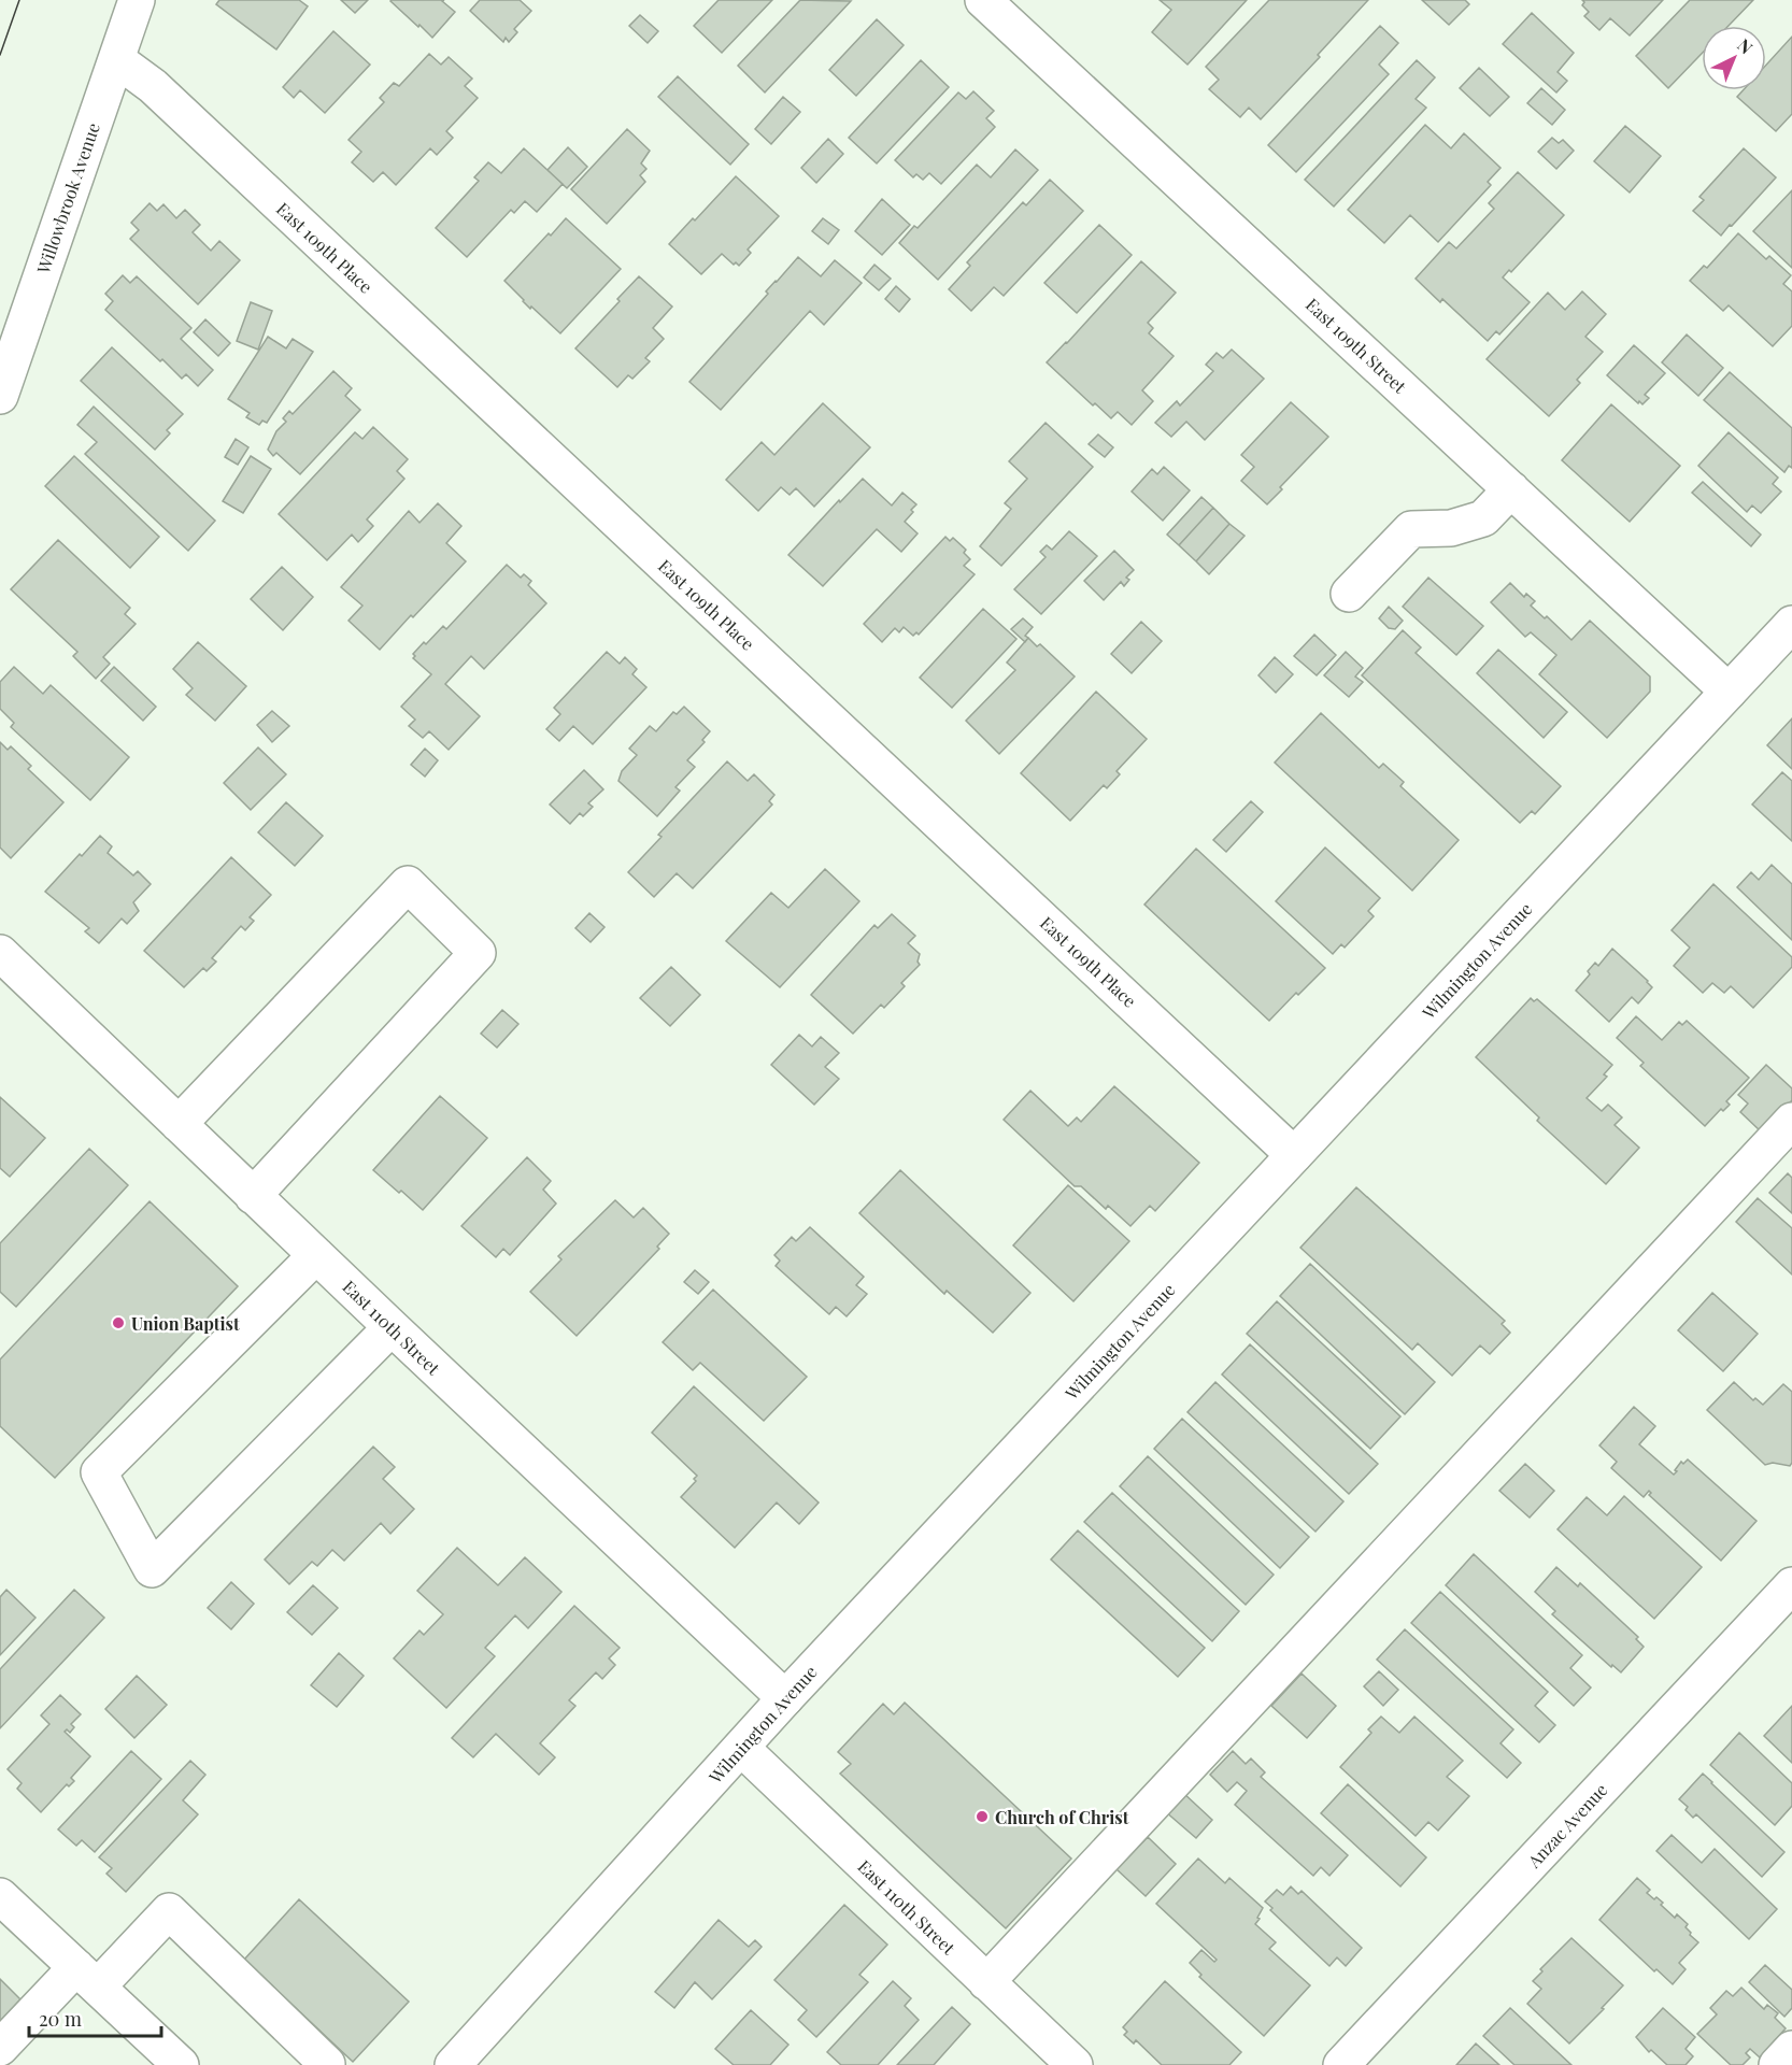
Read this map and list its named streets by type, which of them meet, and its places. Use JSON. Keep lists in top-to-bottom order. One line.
{"streets":{"street":["Willowbrook Avenue","East 109th Place","East 109th Street","Wilmington Avenue","East 110th Street","Anzac Avenue"]},"crossings":[["Willowbrook Avenue","East 109th Place"],["East 109th Place","Wilmington Avenue"],["East 109th Street","Wilmington Avenue"],["Wilmington Avenue","East 110th Street"]],"places":["Union Baptist","Church of Christ"],"scale_bar":"20 m","north":"top right"}
